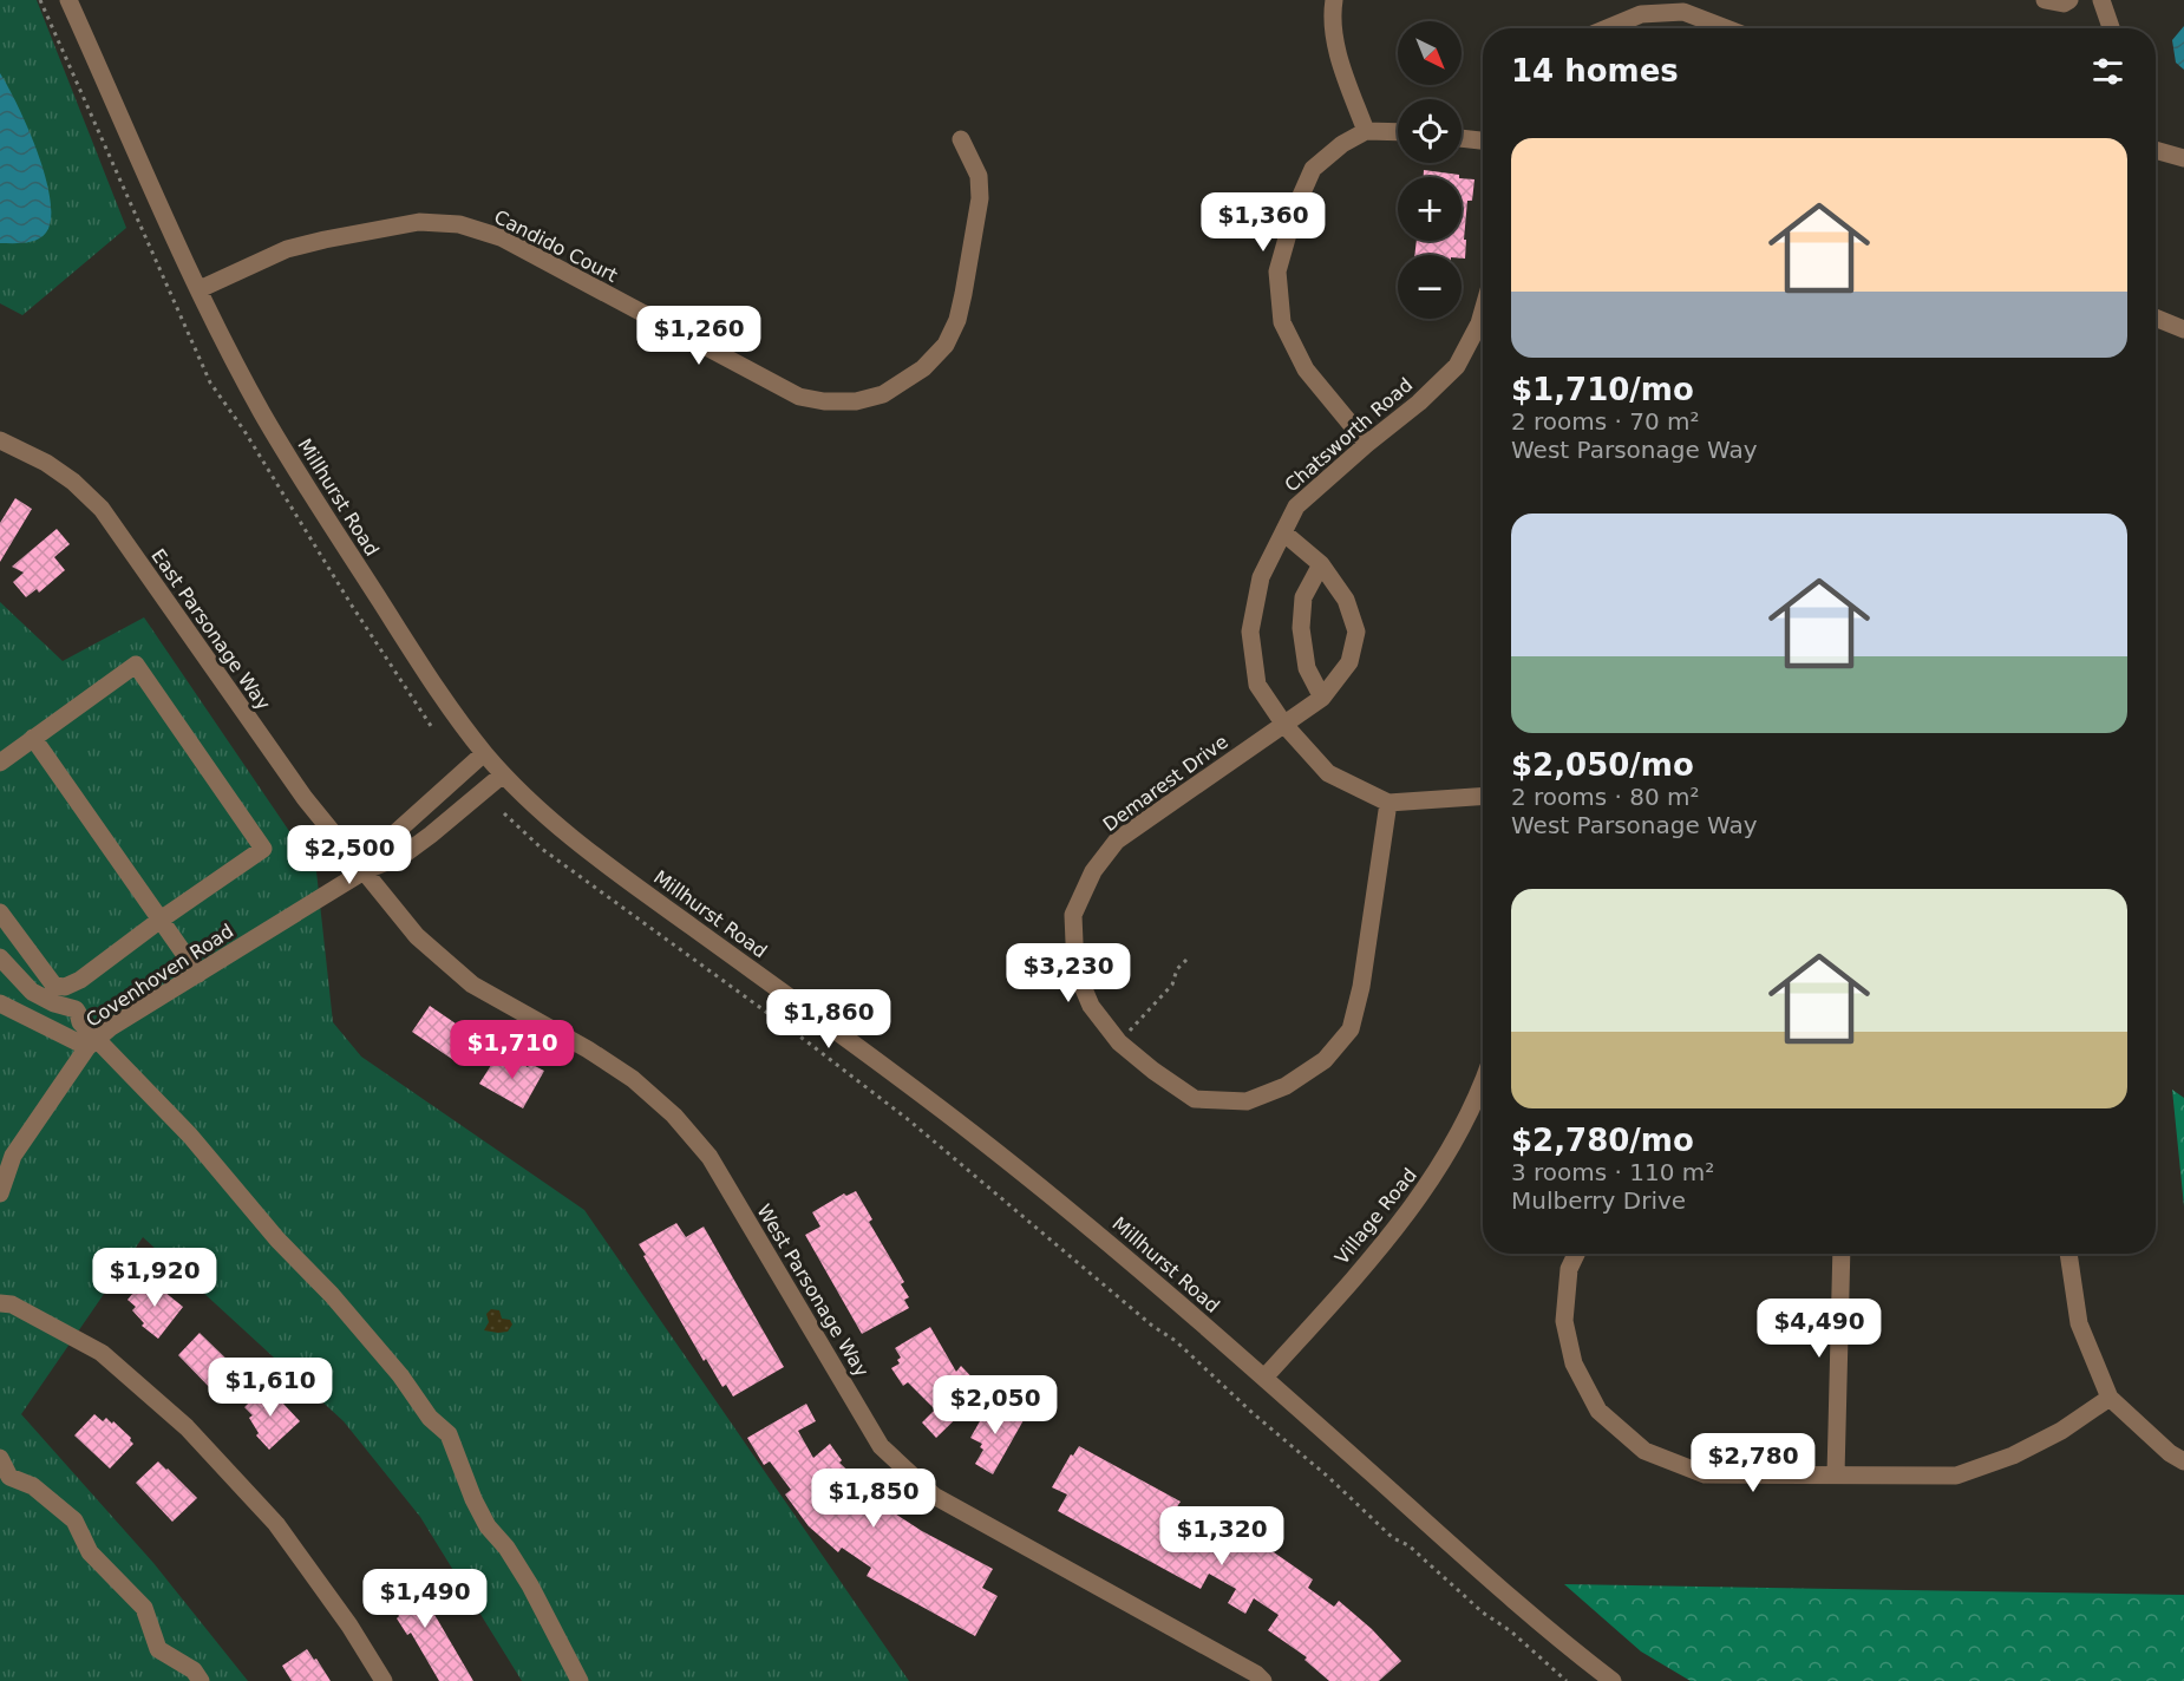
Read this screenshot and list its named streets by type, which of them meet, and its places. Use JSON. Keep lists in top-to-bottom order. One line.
{"streets":{"street":["Candido Court","Chatsworth Road","Millhurst Road","East Parsonage Way","Demarest Drive","Covenhoven Road","Village Road","West Parsonage Way"]},"crossings":[["Candido Court","Millhurst Road"],["Chatsworth Road","Demarest Drive"],["Millhurst Road","Covenhoven Road"],["Millhurst Road","Village Road"],["East Parsonage Way","Covenhoven Road"],["East Parsonage Way","West Parsonage Way"],["Covenhoven Road","West Parsonage Way"]],"north":"bottom right","page":{"map_buttons":["+","−"],"heading":"14 homes","list":[{"name":"$1,710/mo","note":"2 rooms · 70 m² · West Parsonage Way"},{"name":"$2,050/mo","note":"2 rooms · 80 m² · West Parsonage Way"},{"name":"$2,780/mo","note":"3 rooms · 110 m² · Mulberry Drive"}],"price":["$1,360","$1,260","$2,500","$3,230","$1,860","$1,710","$1,920","$4,490","$1,610","$2,050","$2,780","$1,850","$1,320","$1,490"]}}
